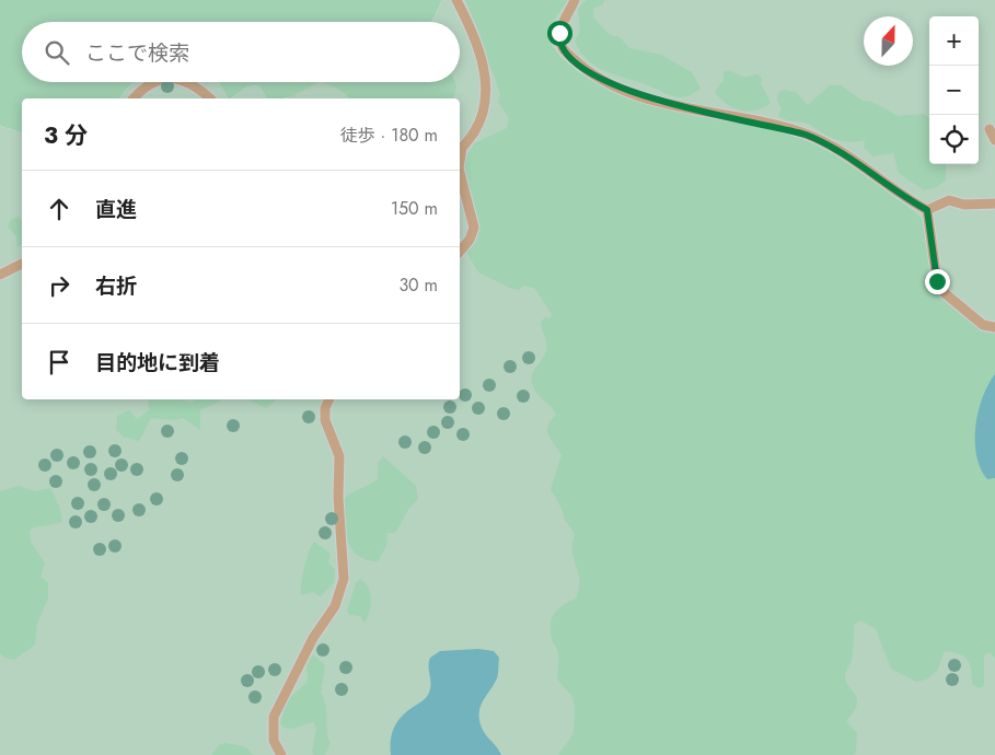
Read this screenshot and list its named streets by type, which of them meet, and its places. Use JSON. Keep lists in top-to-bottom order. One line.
{"north":"top","page":{"map_buttons":["+","−"],"search":"ここで検索","heading":["3 分","徒歩 · 180 m"],"list":[["直進","150 m"],["右折","30 m"],"目的地に到着"]}}
